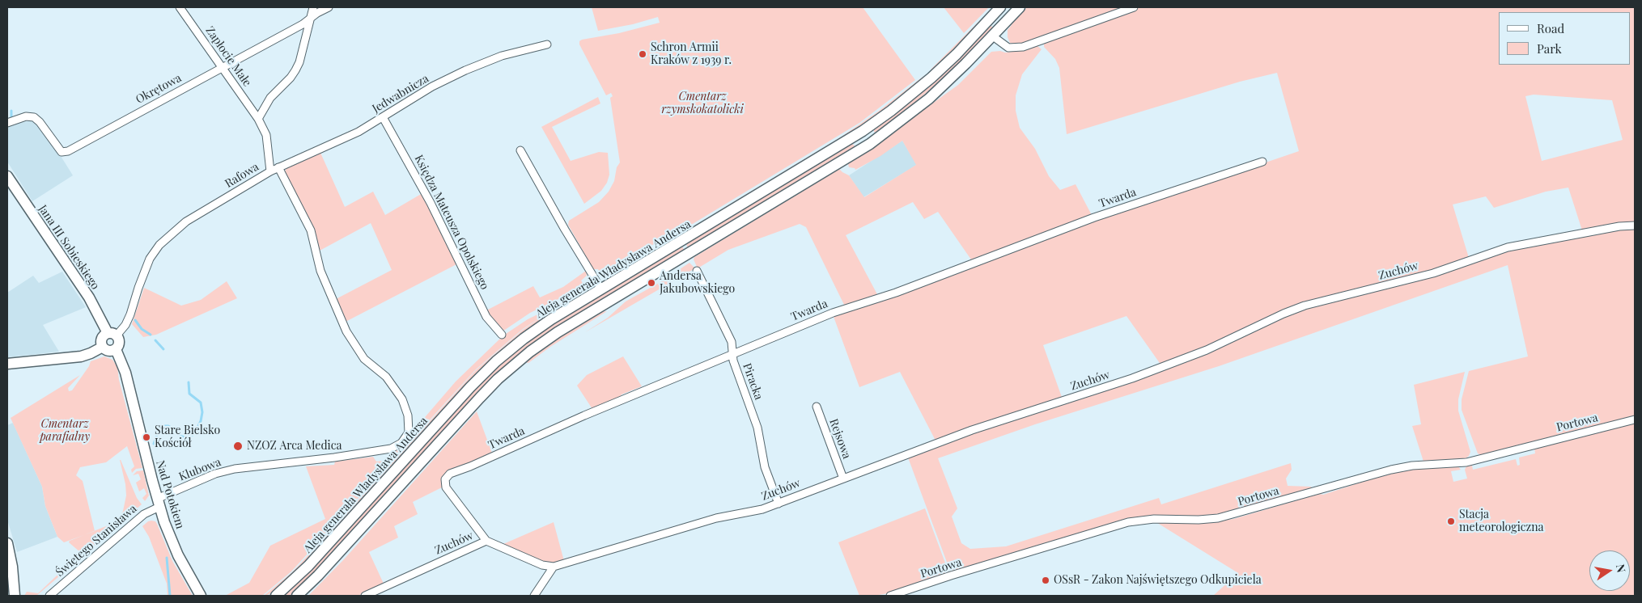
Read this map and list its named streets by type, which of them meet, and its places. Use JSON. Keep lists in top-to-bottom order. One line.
{"streets":{"main road":["Jana III Sobieskiego","Aleja generała Władysława Andersa","Nad Potokiem"],"street":["Zapłocie Małe","Okrętowa","Jedwabnicza","Rafowa","Twarda","Księdza Mateusza Opolskiego","Zuchów","Piracka","Portowa","Rejsowa","Klubowa","Świętego Stanisława"]},"crossings":[["Zapłocie Małe","Okrętowa"],["Zapłocie Małe","Rafowa"],["Jedwabnicza","Rafowa"],["Jedwabnicza","Księdza Mateusza Opolskiego"],["Jedwabnicza","Klubowa"],["Rafowa","Jana III Sobieskiego"],["Rafowa","Nad Potokiem"],["Twarda","Zuchów"],["Twarda","Piracka"],["Jana III Sobieskiego","Nad Potokiem"],["Zuchów","Piracka"],["Zuchów","Rejsowa"],["Klubowa","Nad Potokiem"],["Klubowa","Świętego Stanisława"],["Nad Potokiem","Świętego Stanisława"]],"parks":["Cmentarz rzymskokatolicki","Cmentarz parafialny"],"places":["Schron Armii Kraków z 1939 r.","Andersa Jakubowskiego","Stare Bielsko Kościół","NZOZ Arca Medica","Stacja meteorologiczna","OSsR - Zakon Najświętszego Odkupiciela"],"legend":["Road","Park"],"north":"right"}
